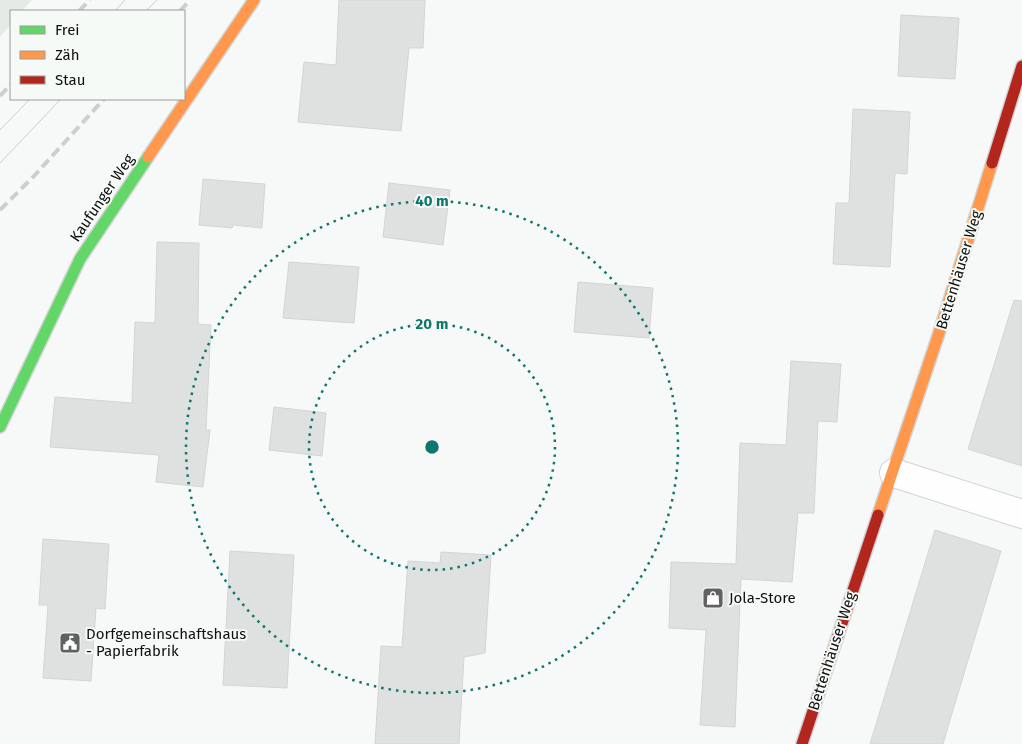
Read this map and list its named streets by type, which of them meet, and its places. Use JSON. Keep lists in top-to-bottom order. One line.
{"streets":{"street":["Kaufunger Weg","Bettenhäuser Weg"]},"places":{"shop":["Jola-Store"],"public building":["Dorfgemeinschaftshaus - Papierfabrik"]},"legend":["Frei","Zäh","Stau"],"rings":["40 m","20 m"]}
